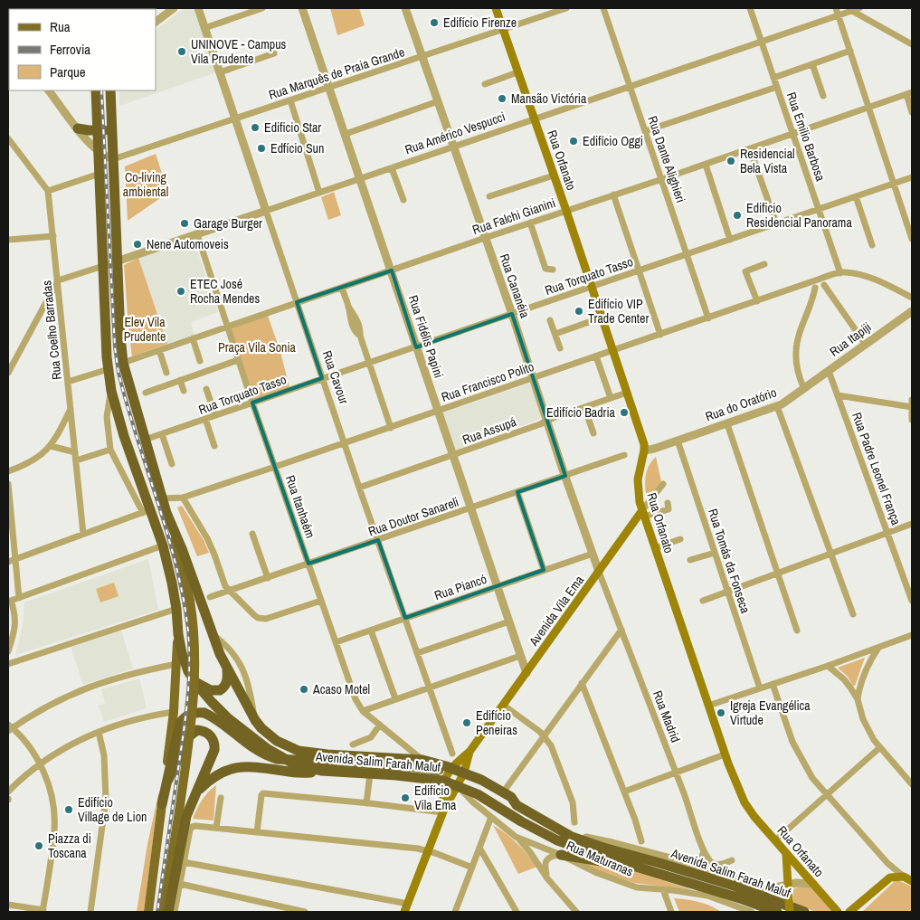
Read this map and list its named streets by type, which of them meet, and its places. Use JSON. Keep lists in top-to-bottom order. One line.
{"streets":{"highway":["Avenida Salim Farah Maluf"],"main road":["Rua Orfanato","Avenida Vila Ema"],"street":["Rua Marquês de Praia Grande","Rua Américo Vespucci","Rua Emilio Barbosa","Rua Dante Alighieri","Rua Falchi Gianini","Rua Torquato Tasso","Rua Cananéia","Rua Coelho Barradas","Rua Fidélis Papini","Rua Itapiji","Rua Cavour","Rua Francisco Polito","Rua do Oratório","Rua Assupá","Rua Padre Leonel França","Rua Itanhaém","Rua Doutor Sanareli","Rua Tomás da Fonseca","Rua Piancó","Rua Madrid","Rua Maturanas"]},"crossings":[["Rua Marquês de Praia Grande","Rua Orfanato"],["Rua Marquês de Praia Grande","Rua Cananéia"],["Rua Marquês de Praia Grande","Rua Fidélis Papini"],["Rua Marquês de Praia Grande","Rua Cavour"],["Rua Marquês de Praia Grande","Avenida Salim Farah Maluf"],["Rua Américo Vespucci","Rua Emilio Barbosa"],["Rua Américo Vespucci","Rua Dante Alighieri"],["Rua Américo Vespucci","Rua Orfanato"],["Rua Américo Vespucci","Rua Cananéia"],["Rua Américo Vespucci","Rua Coelho Barradas"],["Rua Américo Vespucci","Rua Fidélis Papini"],["Rua Américo Vespucci","Rua Cavour"],["Rua Américo Vespucci","Rua Itanhaém"],["Rua Américo Vespucci","Avenida Salim Farah Maluf"],["Rua Emilio Barbosa","Rua Falchi Gianini"],["Rua Emilio Barbosa","Rua Torquato Tasso"],["Rua Dante Alighieri","Rua Falchi Gianini"],["Rua Dante Alighieri","Rua Torquato Tasso"],["Rua Dante Alighieri","Rua Francisco Polito"],["Rua Orfanato","Rua Falchi Gianini"],["Rua Orfanato","Rua Torquato Tasso"],["Rua Orfanato","Rua Francisco Polito"],["Rua Orfanato","Rua do Oratório"],["Rua Orfanato","Rua Assupá"],["Rua Orfanato","Avenida Vila Ema"],["Rua Falchi Gianini","Rua Cananéia"],["Rua Falchi Gianini","Rua Fidélis Papini"],["Rua Falchi Gianini","Rua Cavour"],["Rua Falchi Gianini","Rua Itanhaém"],["Rua Falchi Gianini","Avenida Salim Farah Maluf"],["Rua Torquato Tasso","Rua Cananéia"],["Rua Torquato Tasso","Rua Fidélis Papini"],["Rua Torquato Tasso","Rua Cavour"],["Rua Torquato Tasso","Rua Itanhaém"],["Rua Torquato Tasso","Avenida Salim Farah Maluf"],["Rua Cananéia","Rua Francisco Polito"],["Rua Cananéia","Rua Assupá"],["Rua Cananéia","Rua Doutor Sanareli"],["Rua Cananéia","Rua Piancó"],["Rua Cananéia","Avenida Vila Ema"],["Rua Cananéia","Rua Madrid"],["Rua Fidélis Papini","Rua Francisco Polito"],["Rua Fidélis Papini","Rua Assupá"],["Rua Fidélis Papini","Rua Doutor Sanareli"],["Rua Fidélis Papini","Rua Piancó"],["Rua Fidélis Papini","Avenida Vila Ema"],["Rua Itapiji","Rua do Oratório"],["Rua Itapiji","Rua Padre Leonel França"],["Rua Cavour","Rua Francisco Polito"],["Rua Cavour","Rua Assupá"],["Rua Cavour","Rua Doutor Sanareli"],["Rua Cavour","Rua Piancó"],["Rua Francisco Polito","Rua Itanhaém"],["Rua Francisco Polito","Avenida Salim Farah Maluf"],["Rua do Oratório","Rua Tomás da Fonseca"],["Rua Itanhaém","Rua Doutor Sanareli"],["Rua Itanhaém","Rua Piancó"],["Rua Itanhaém","Avenida Salim Farah Maluf"],["Avenida Vila Ema","Rua Madrid"],["Avenida Vila Ema","Avenida Salim Farah Maluf"],["Avenida Vila Ema","Rua Maturanas"],["Avenida Salim Farah Maluf","Rua Maturanas"]],"parks":["Co-living ambiental","Elev Vila Prudente","Praça Vila Sonia"],"places":["Edifício Firenze","UNINOVE - Campus Vila Prudente","Mansão Victória","Edificio Star","Edifício Oggi","Edfício Sun","Residencial Bela Vista","Edificio Residencial Panorama","Garage Burger","Nene Automoveis","ETEC José Rocha Mendes","Edifício VIP Trade Center","Edifício Badria","Acaso Motel","Igreja Evangélica Virtude","Edifício Peneiras","Edifício Vila Ema","Edifício Village de Lion","Piazza di Toscana"],"legend":["Rua","Ferrovia","Parque"]}
